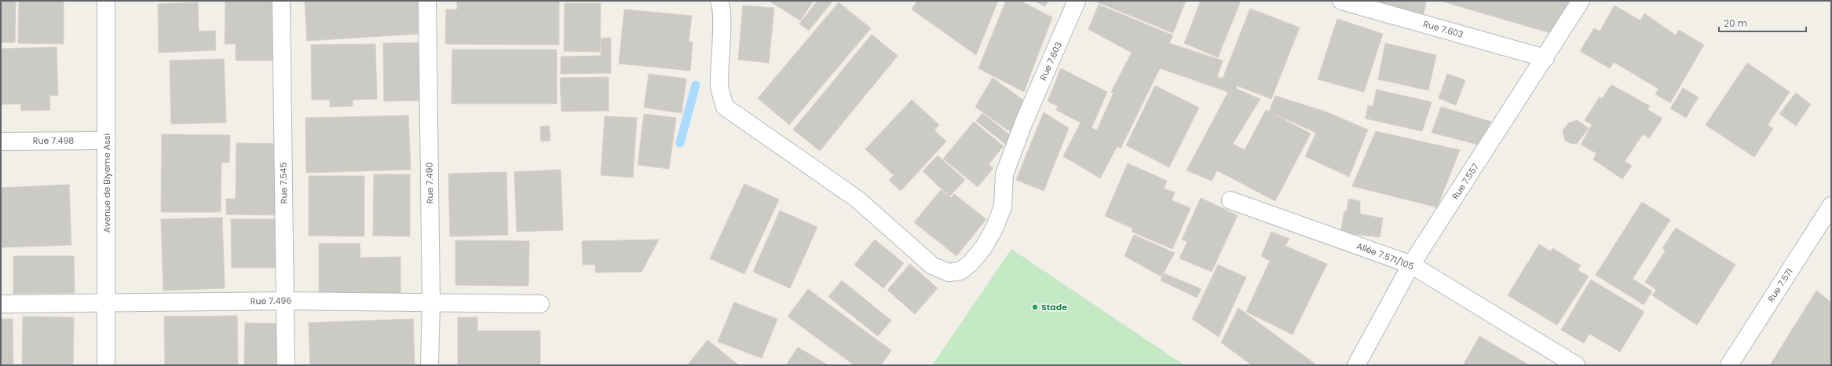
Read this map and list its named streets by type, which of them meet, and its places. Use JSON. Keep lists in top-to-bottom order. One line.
{"streets":{"street":["Rue 7.603","Rue 7.498","Rue 7.557","Avenue de Biyeme Assi","Rue 7.545","Rue 7.490","Allée 7.571/105","Rue 7.571","Rue 7.496"]},"crossings":[["Rue 7.603","Rue 7.557"],["Rue 7.498","Avenue de Biyeme Assi"],["Rue 7.557","Allée 7.571/105"],["Avenue de Biyeme Assi","Rue 7.496"],["Rue 7.545","Rue 7.496"],["Rue 7.490","Rue 7.496"]],"places":["Stade"],"scale_bar":"20 m"}
